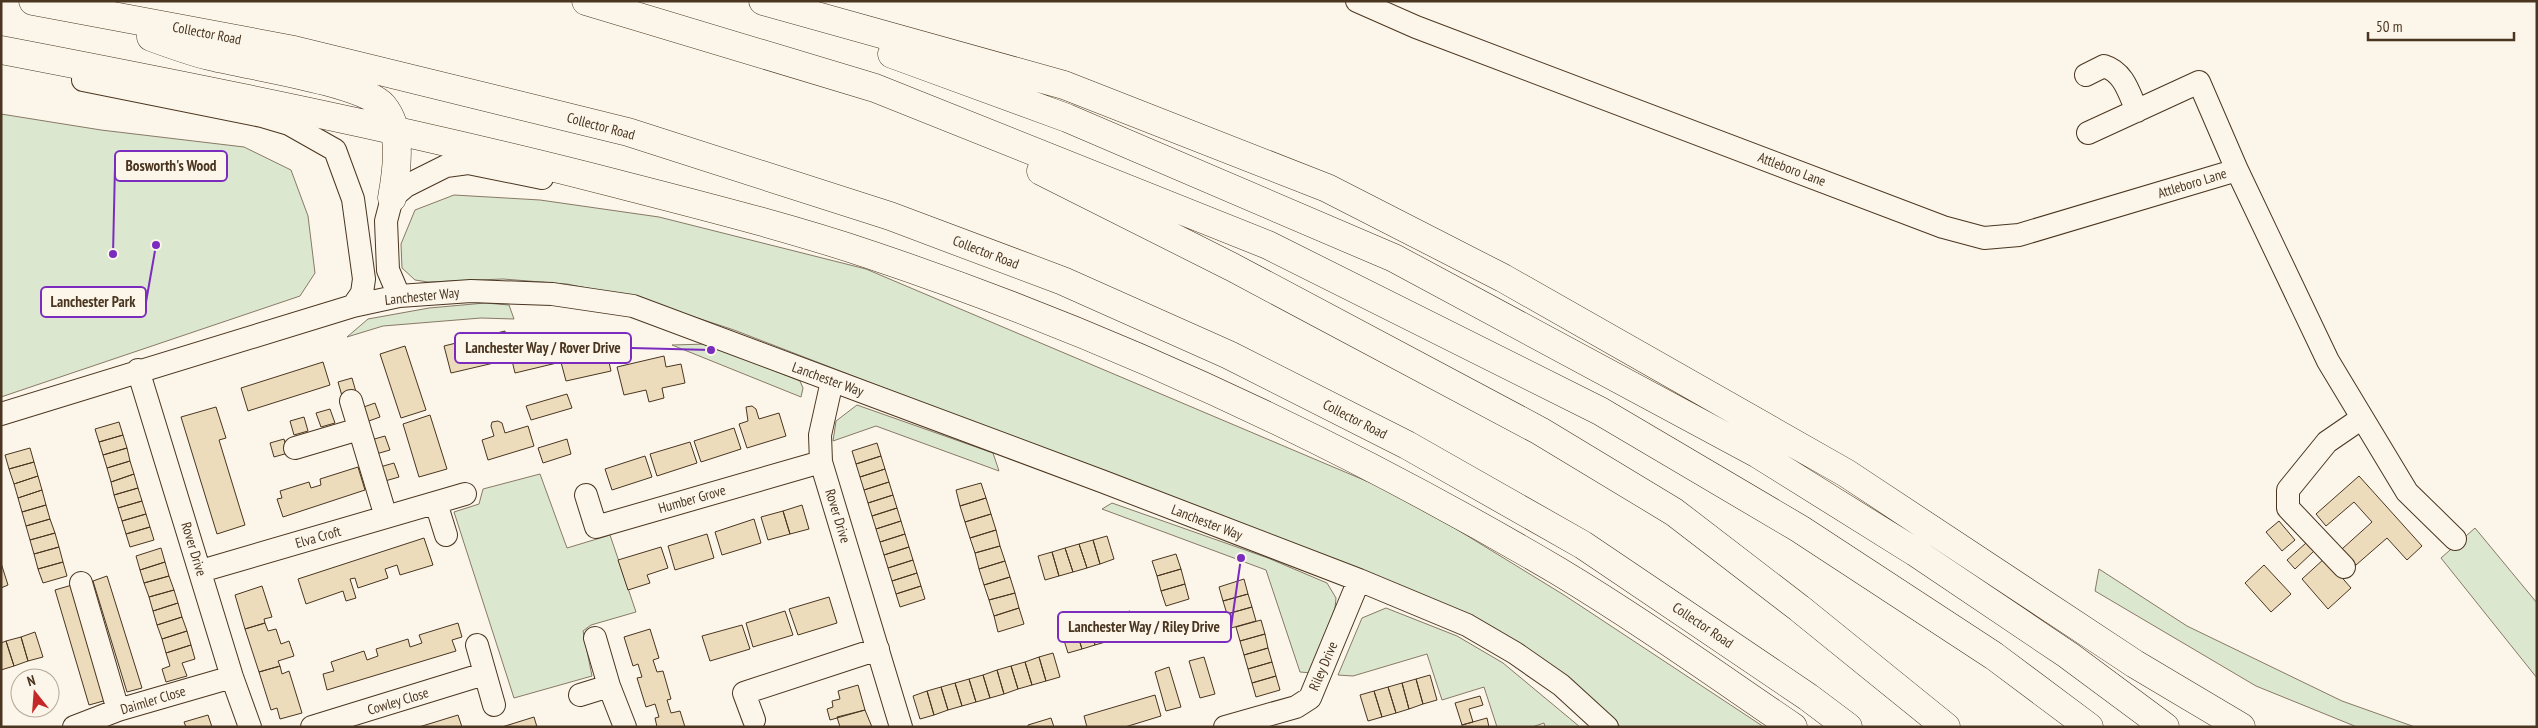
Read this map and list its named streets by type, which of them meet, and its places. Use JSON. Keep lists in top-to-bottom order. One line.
{"streets":{"highway":["Collector Road"],"street":["Attleboro Lane","Lanchester Way","Humber Grove","Rover Drive","Elva Croft","Riley Drive","Daimler Close","Cowley Close"]},"crossings":[["Lanchester Way","Rover Drive"],["Lanchester Way","Riley Drive"],["Humber Grove","Rover Drive"],["Rover Drive","Elva Croft"],["Rover Drive","Daimler Close"]],"places":["Lanchester Park","Bosworth's Wood","Lanchester Way / Rover Drive","Lanchester Way / Riley Drive"],"scale_bar":"50 m","north":"top"}
